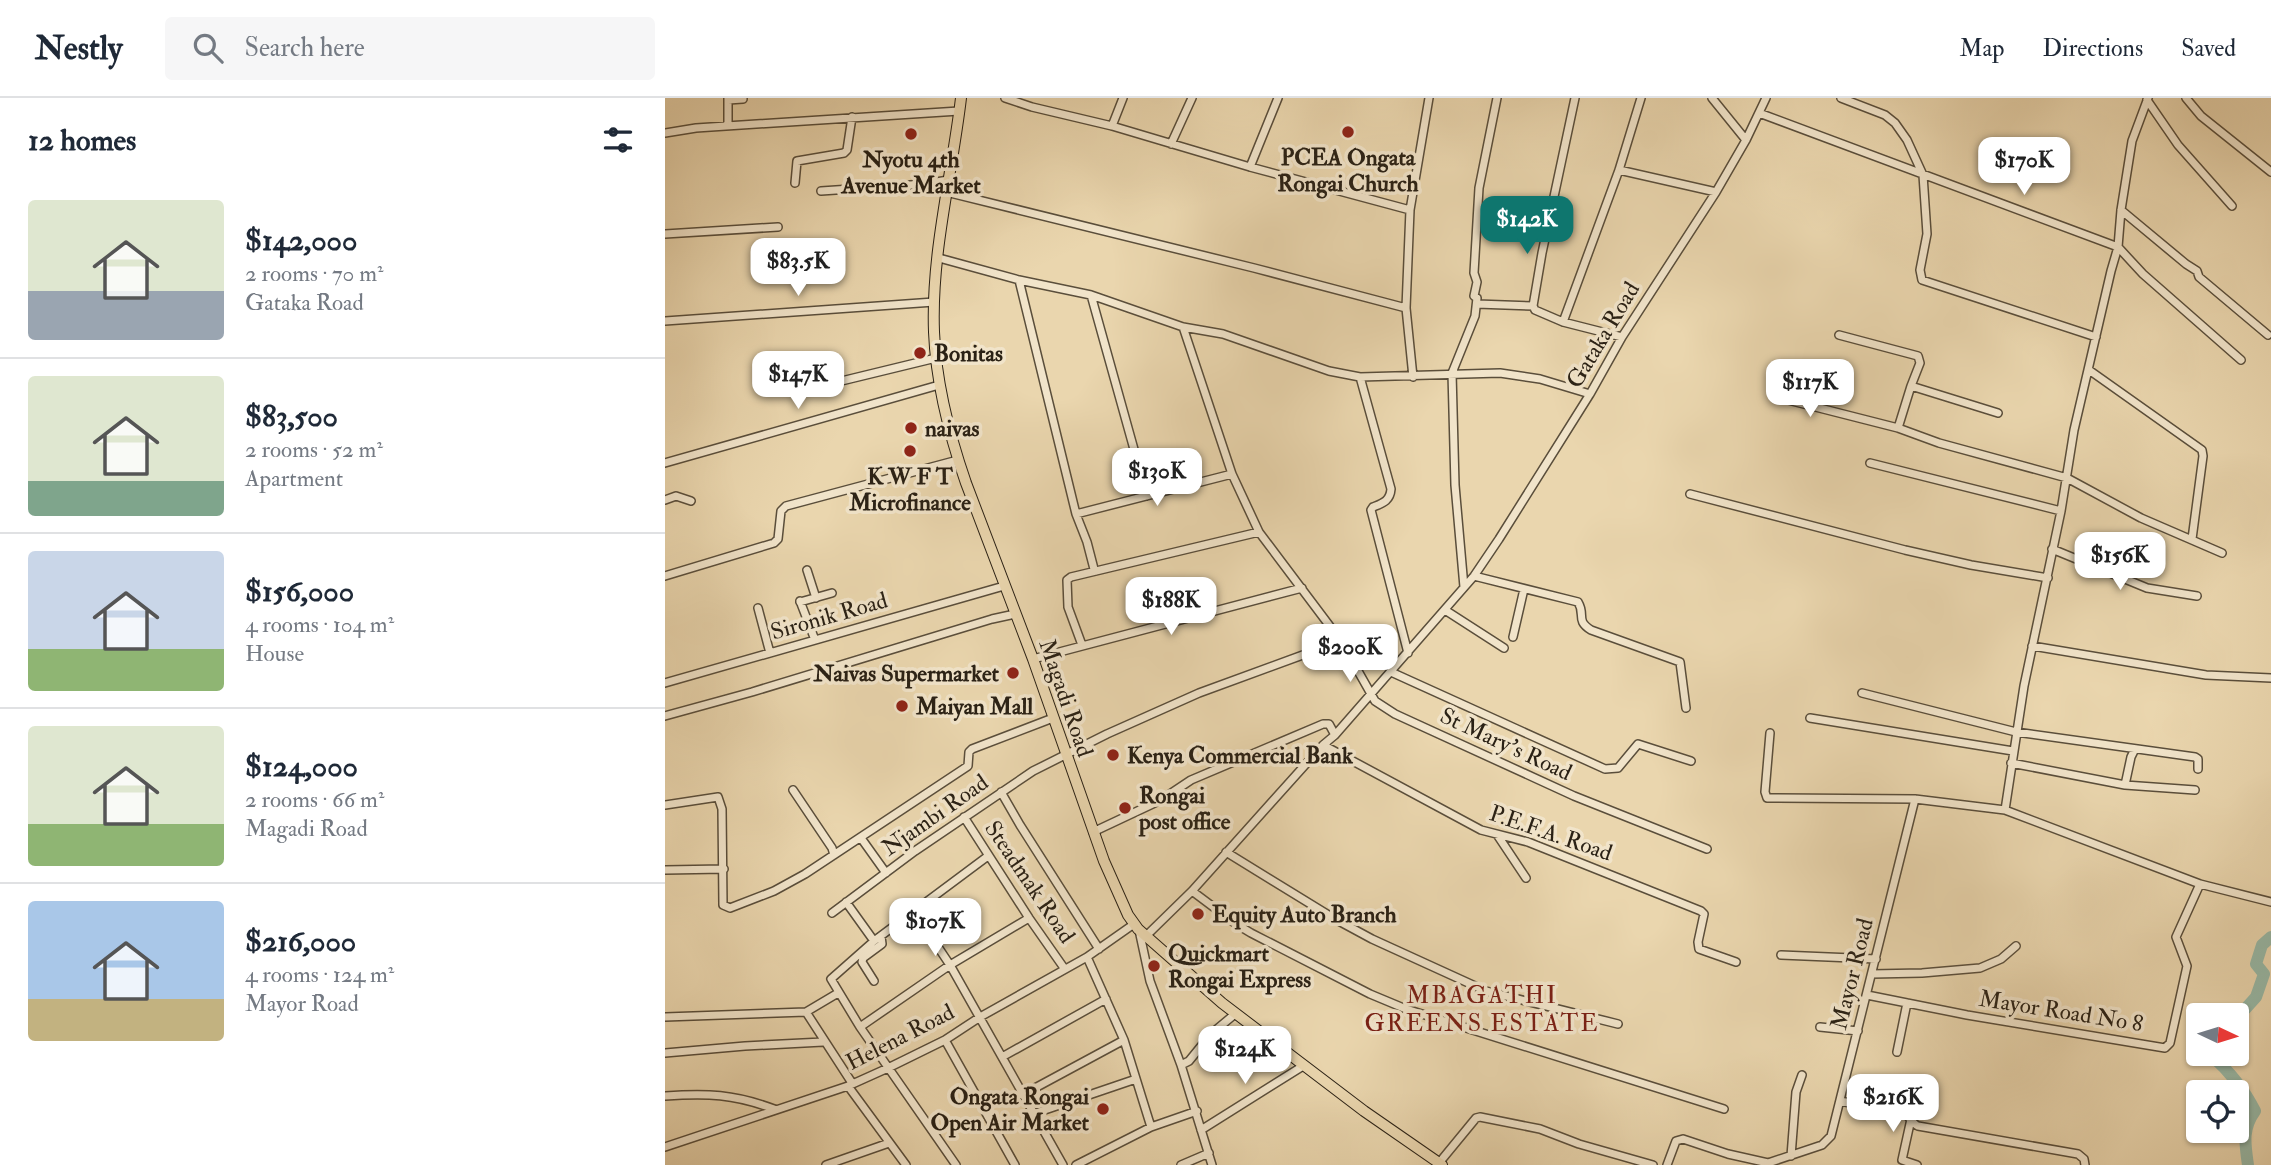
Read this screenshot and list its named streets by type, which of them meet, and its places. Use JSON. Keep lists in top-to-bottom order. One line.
{"streets":{"highway":["Magadi Road"],"street":["Gataka Road","Sironik Road","St Mary's Road","Njambi Road","P.E.F.A. Road","Steadmak Road","Mayor Road","Mayor Road No 8","Helena Road"]},"crossings":[["Gataka Road","Magadi Road"],["Gataka Road","St Mary's Road"],["Gataka Road","P.E.F.A. Road"],["Gataka Road","Helena Road"],["Sironik Road","Magadi Road"],["Magadi Road","Njambi Road"],["Magadi Road","Helena Road"],["St Mary's Road","Njambi Road"],["Njambi Road","Steadmak Road"],["Steadmak Road","Helena Road"],["Mayor Road","Mayor Road No 8"]],"districts":["MBAGATHI GREENS ESTATE"],"places":["PCEA Ongata Rongai Church","Nyotu 4th Avenue Market","Bonitas","naivas","K W F T Microfinance","Naivas Supermarket","Maiyan Mall","Kenya Commercial Bank","Rongai post office","Equity Auto Branch","Quickmart Rongai Express","Ongata Rongai Open Air Market"],"north":"right","page":{"header":"Nestly","search":"Search here","nav":["Map","Directions","Saved"],"heading":"12 homes","price":["$170K","$142K","$83.5K","$147K","$117K","$130K","$156K","$188K","$200K","$107K","$124K","$216K"],"list":[{"name":"$142,000","note":"2 rooms · 70 m² · Gataka Road"},{"name":"$83,500","note":"2 rooms · 52 m² · Apartment"},{"name":"$156,000","note":"4 rooms · 104 m² · House"},{"name":"$124,000","note":"2 rooms · 66 m² · Magadi Road"},{"name":"$216,000","note":"4 rooms · 124 m² · Mayor Road"}]}}
